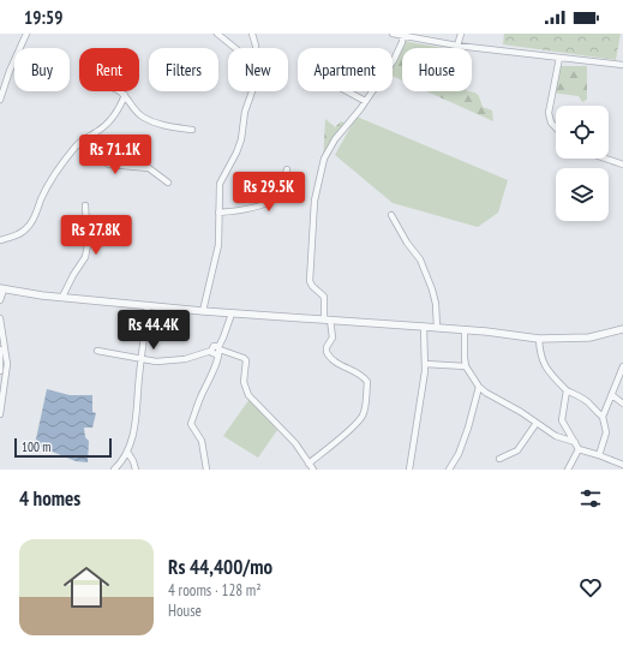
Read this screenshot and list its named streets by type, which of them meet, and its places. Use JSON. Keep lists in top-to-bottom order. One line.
{"scale_bar":"100 m","page":{"status":"19:59","chip":["Buy","Rent","Filters","New","Apartment","House"],"price":["Rs 71.1K","Rs 29.5K","Rs 27.8K","Rs 44.4K"],"scale":"100 m","heading":"4 homes","list":[{"name":"Rs 44,400/mo","note":"4 rooms · 128 m² · House"}]}}
